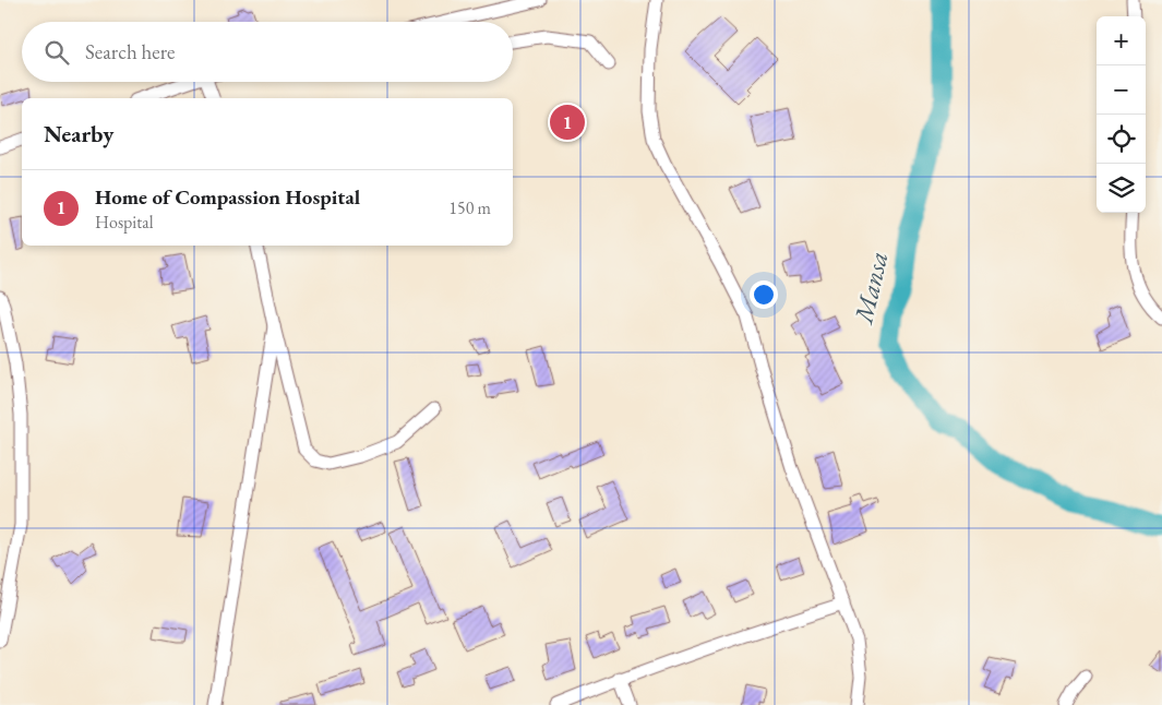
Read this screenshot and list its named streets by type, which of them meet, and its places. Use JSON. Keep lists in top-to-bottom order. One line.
{"water":["Mansa"],"page":{"map_buttons":["+","−"],"search":"Search here","heading":"Nearby","pins":"1","list":[{"mark":"1","name":"Home of Compassion Hospital","note":"Hospital","value":"150 m"}]}}
